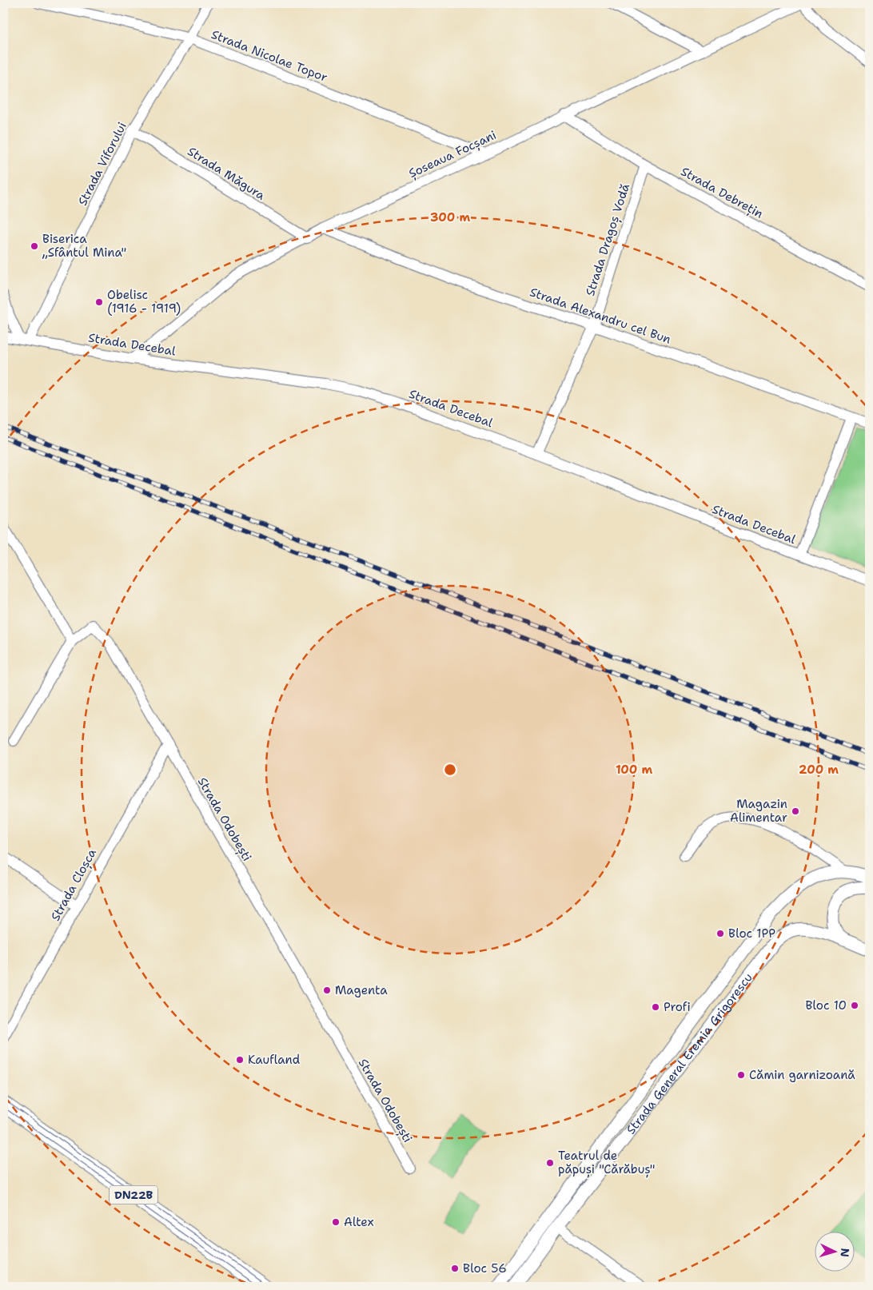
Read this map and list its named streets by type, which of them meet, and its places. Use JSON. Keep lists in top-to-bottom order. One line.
{"streets":{"main road":["DN22B"],"street":["Strada Nicolae Topor","Șoseaua Focșani","Strada Viforului","Strada Măgura","Strada Debrețin","Strada Dragoș Vodă","Strada Alexandru cel Bun","Strada Decebal","Strada Odobești","Strada Cloșca","Strada General Eremia Grigorescu"]},"crossings":[["Strada Nicolae Topor","Șoseaua Focșani"],["Strada Nicolae Topor","Strada Viforului"],["Șoseaua Focșani","Strada Măgura"],["Șoseaua Focșani","Strada Debrețin"],["Șoseaua Focșani","Strada Alexandru cel Bun"],["Șoseaua Focșani","Strada Decebal"],["Strada Viforului","Strada Măgura"],["Strada Viforului","Strada Decebal"],["Strada Debrețin","Strada Dragoș Vodă"],["Strada Dragoș Vodă","Strada Alexandru cel Bun"],["Strada Dragoș Vodă","Strada Decebal"],["Strada Odobești","Strada Cloșca"]],"places":["Biserica „Sfântul Mina\"","Obelisc (1916 - 1919)","Magazin Alimentar","Bloc 1PP","Magenta","Bloc 10","Profi","Kaufland","Cămin garnizoană","Teatrul de păpuși \"Cărăbuș\"","Altex","Bloc 56"],"north":"right","rings":["300 m","100 m","200 m"]}
